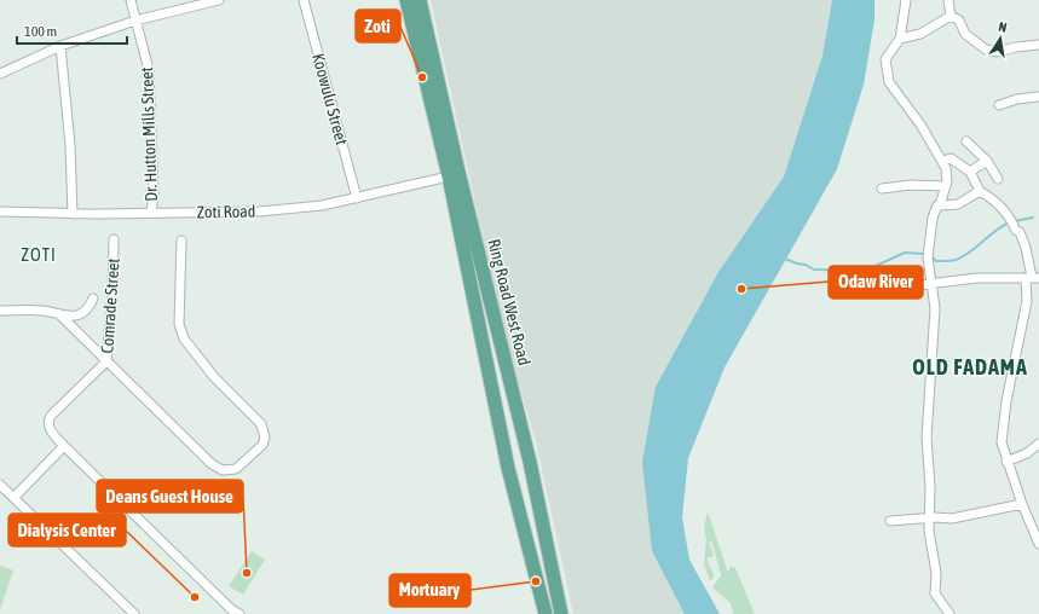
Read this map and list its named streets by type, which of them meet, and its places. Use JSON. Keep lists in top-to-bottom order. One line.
{"streets":{"main road":["Ring Road West Road"],"street":["Koowulu Street","Dr. Hutton Mills Street","Zoti Road","Comrade Street"]},"crossings":[["Koowulu Street","Zoti Road"],["Dr. Hutton Mills Street","Zoti Road"],["Zoti Road","Ring Road West Road"]],"districts":["ZOTI","OLD FADAMA"],"places":["Zoti","Odaw River","Deans Guest House","Mortuary","Dialysis Center"],"scale_bar":"100 m","north":"top"}
